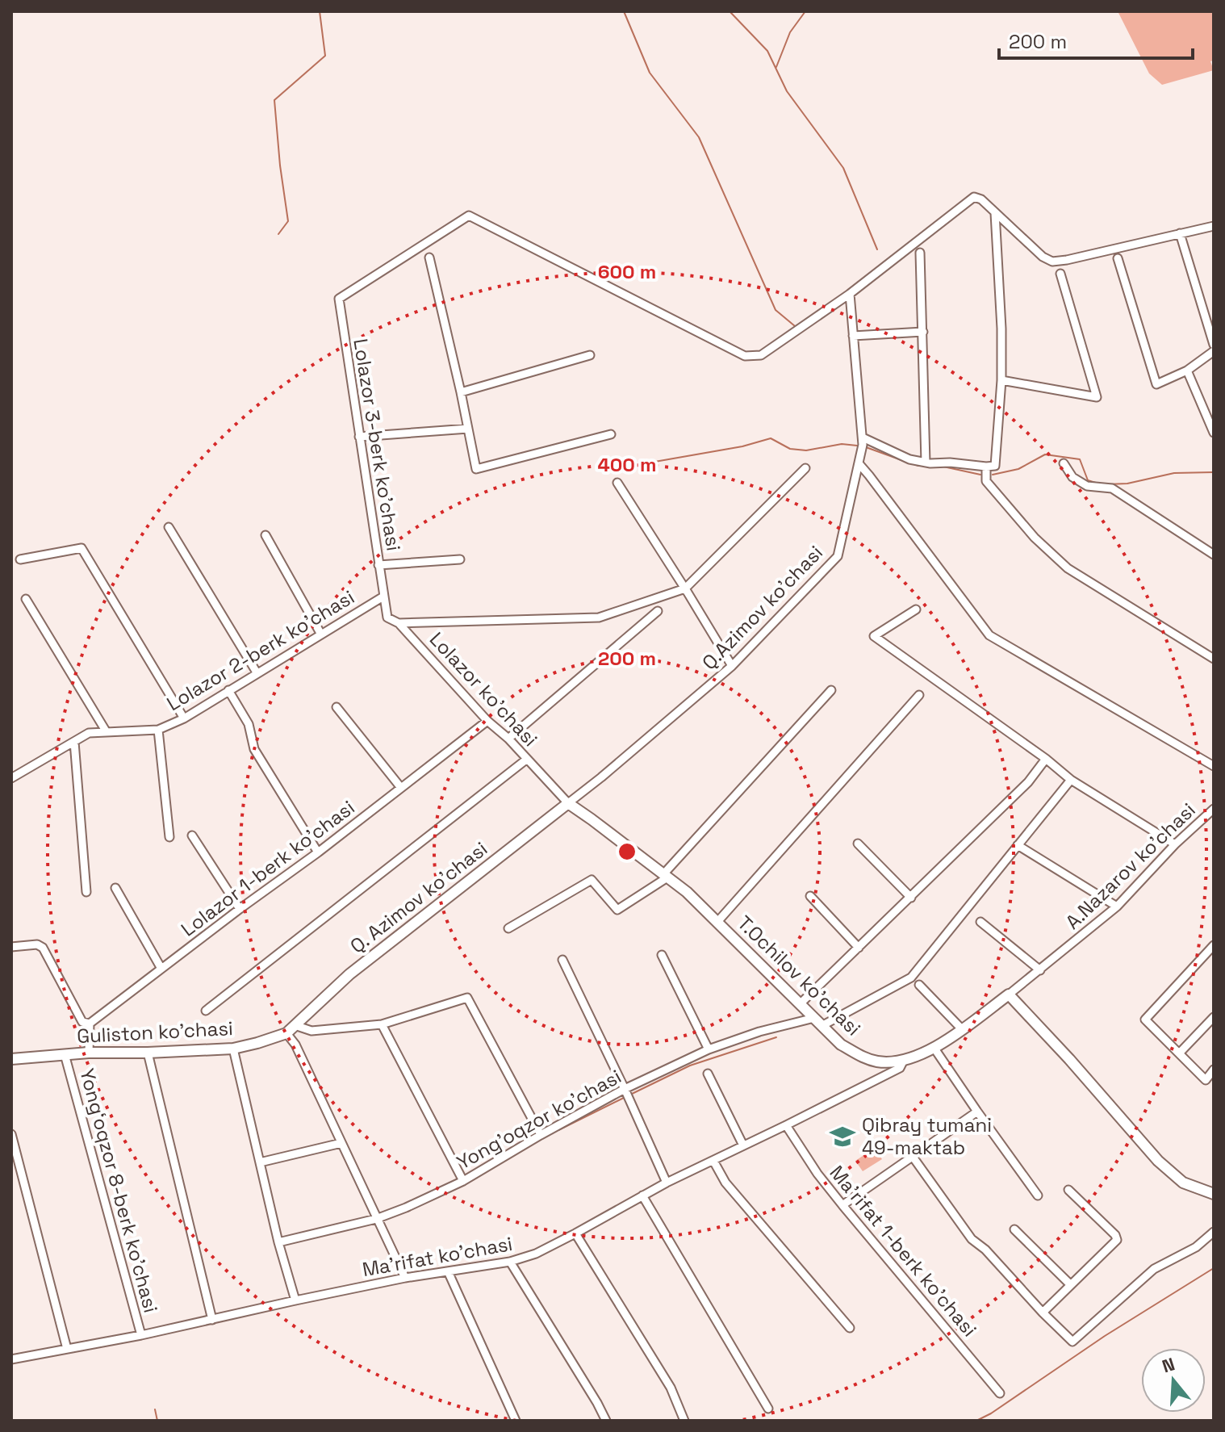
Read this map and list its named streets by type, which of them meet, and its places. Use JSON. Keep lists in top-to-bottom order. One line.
{"streets":{"main road":["Q. Azimov ko'chasi","T.Ochilov ko'chasi","Guliston ko'chasi"],"street":["Lolazor 3-berk ko'chasi","Q.Azimov ko'chasi","Lolazor 2-berk ko'chasi","Lolazor ko'chasi","A.Nazarov ko'chasi","Lolazor 1-berk ko'chasi","Yong'oqzor ko'chasi","Yong‘oqzor 8-berk ko'chasi","Ma’rifat 1-berk ko'chasi","Ma'rifat ko'chasi"]},"crossings":[["Lolazor 3-berk ko'chasi","Q.Azimov ko'chasi"],["Lolazor 3-berk ko'chasi","Lolazor 2-berk ko'chasi"],["Lolazor 3-berk ko'chasi","Lolazor ko'chasi"],["Q.Azimov ko'chasi","Lolazor ko'chasi"],["Q.Azimov ko'chasi","Q. Azimov ko'chasi"],["Q.Azimov ko'chasi","T.Ochilov ko'chasi"],["Lolazor 2-berk ko'chasi","Lolazor ko'chasi"],["Lolazor ko'chasi","Lolazor 1-berk ko'chasi"],["Lolazor ko'chasi","Q. Azimov ko'chasi"],["Lolazor ko'chasi","T.Ochilov ko'chasi"],["A.Nazarov ko'chasi","T.Ochilov ko'chasi"],["Q. Azimov ko'chasi","T.Ochilov ko'chasi"],["Q. Azimov ko'chasi","Guliston ko'chasi"],["T.Ochilov ko'chasi","Yong'oqzor ko'chasi"],["T.Ochilov ko'chasi","Ma'rifat ko'chasi"],["Guliston ko'chasi","Yong‘oqzor 8-berk ko'chasi"],["Yong‘oqzor 8-berk ko'chasi","Ma'rifat ko'chasi"],["Ma’rifat 1-berk ko'chasi","Ma'rifat ko'chasi"]],"places":{"school or university":["Qibray tumani 49-maktab"]},"scale_bar":"200 m","north":"top","rings":["600 m","400 m","200 m"]}
